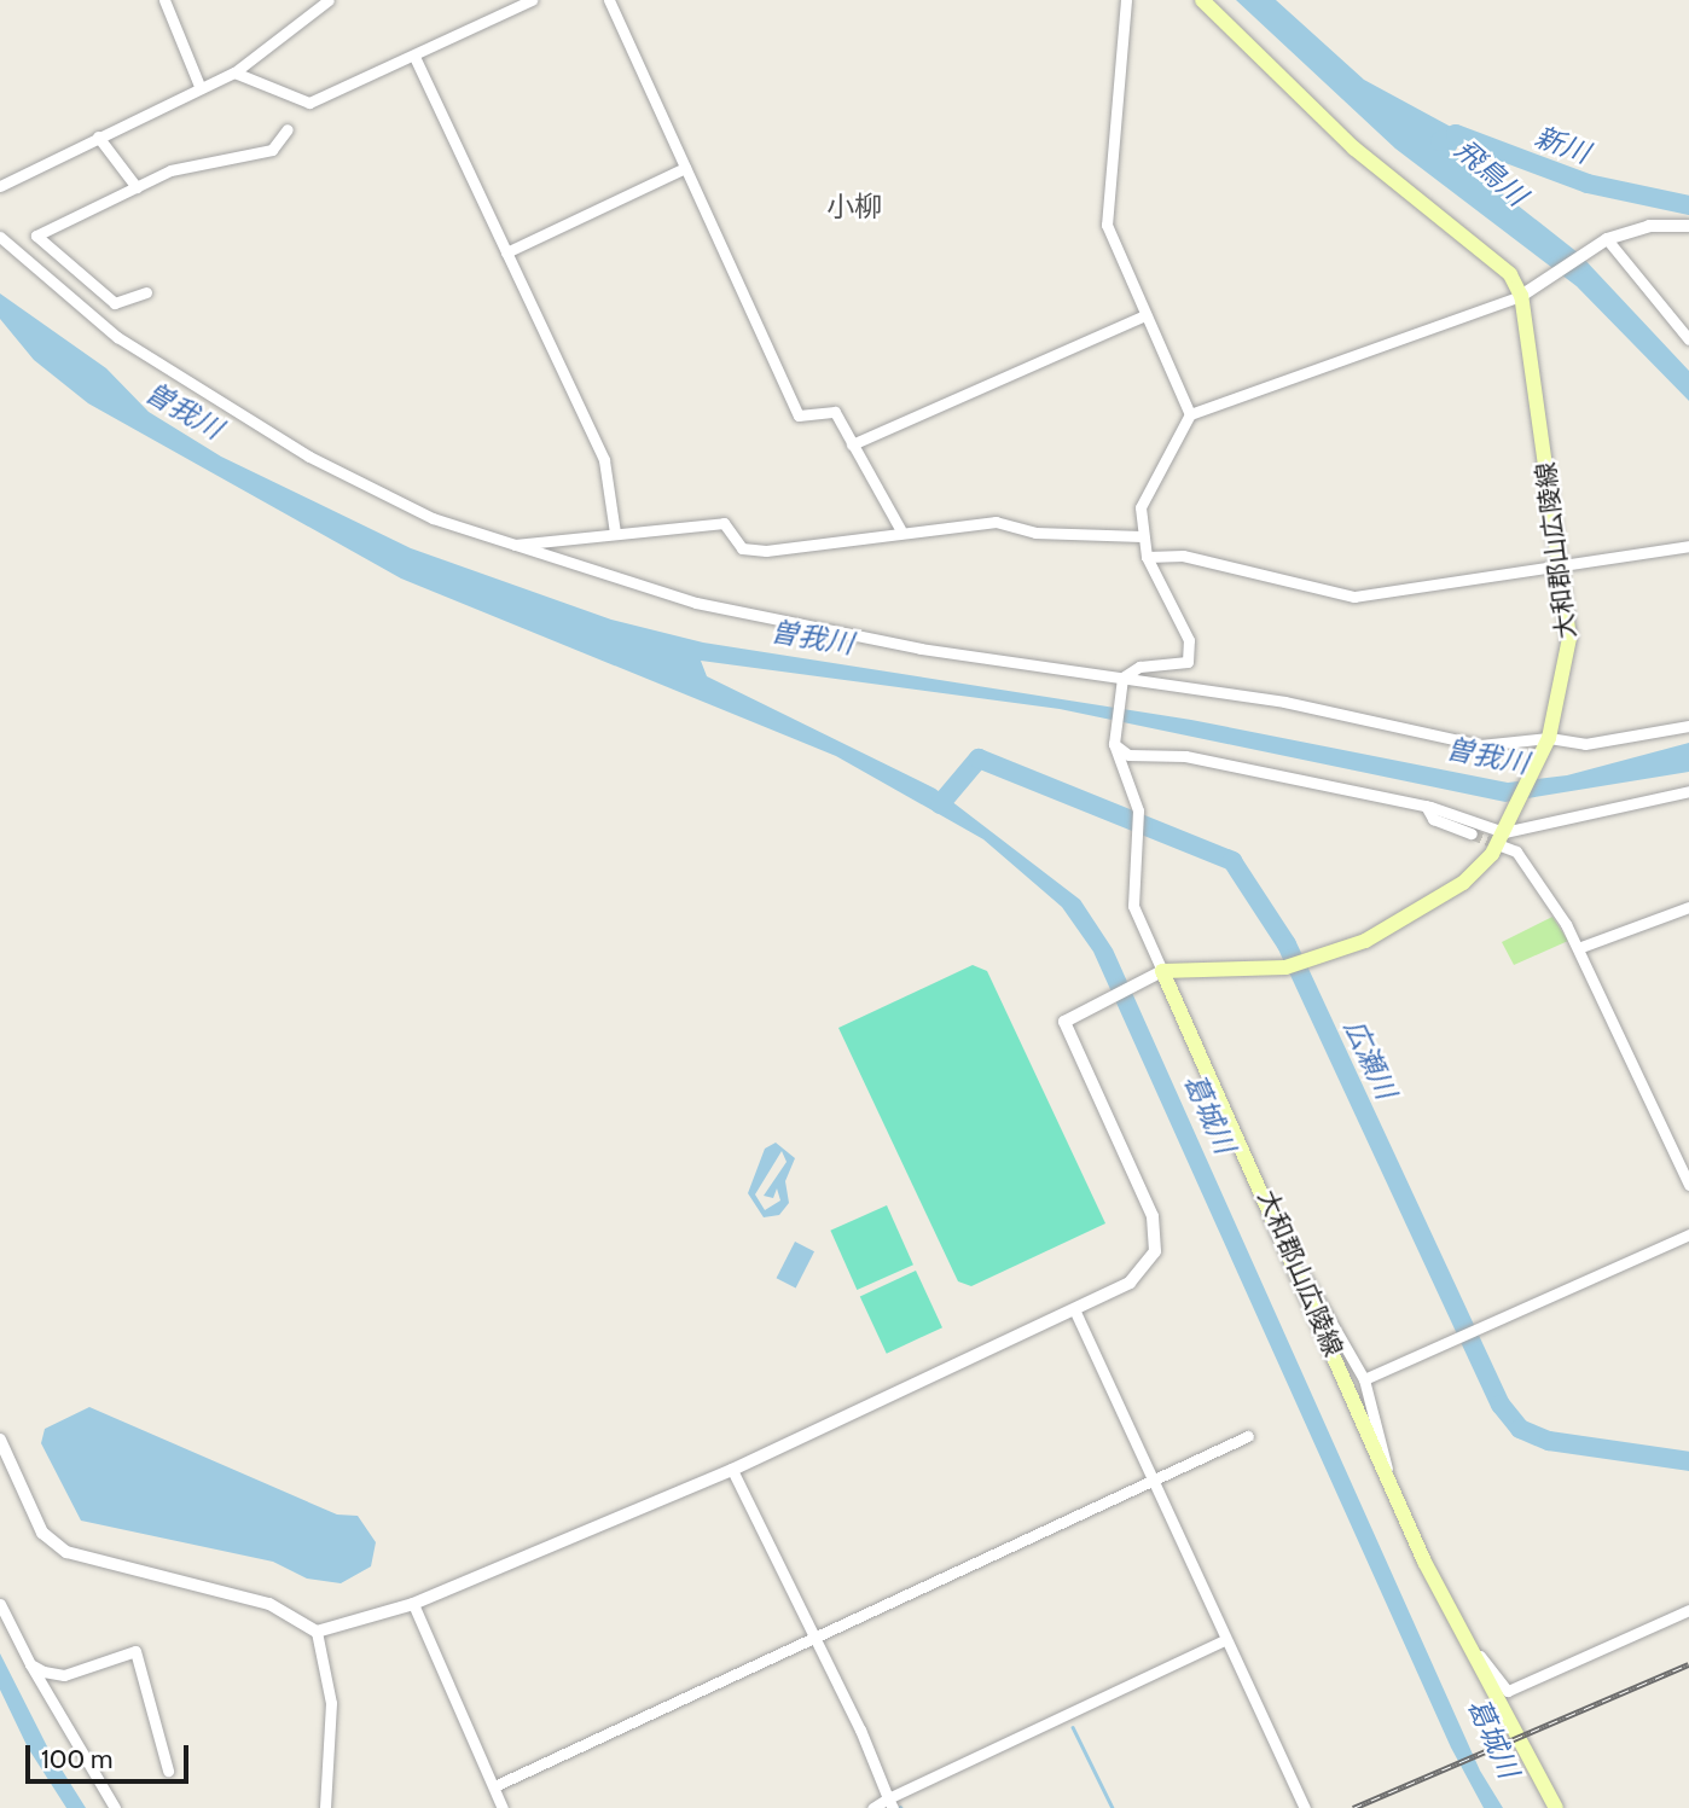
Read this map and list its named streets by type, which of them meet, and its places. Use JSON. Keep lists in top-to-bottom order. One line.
{"streets":{"main road":["大和郡山広陵線"]},"districts":["小柳"],"water":["新川","飛鳥川","曽我川","広瀬川","葛城川"],"scale_bar":"100 m"}
